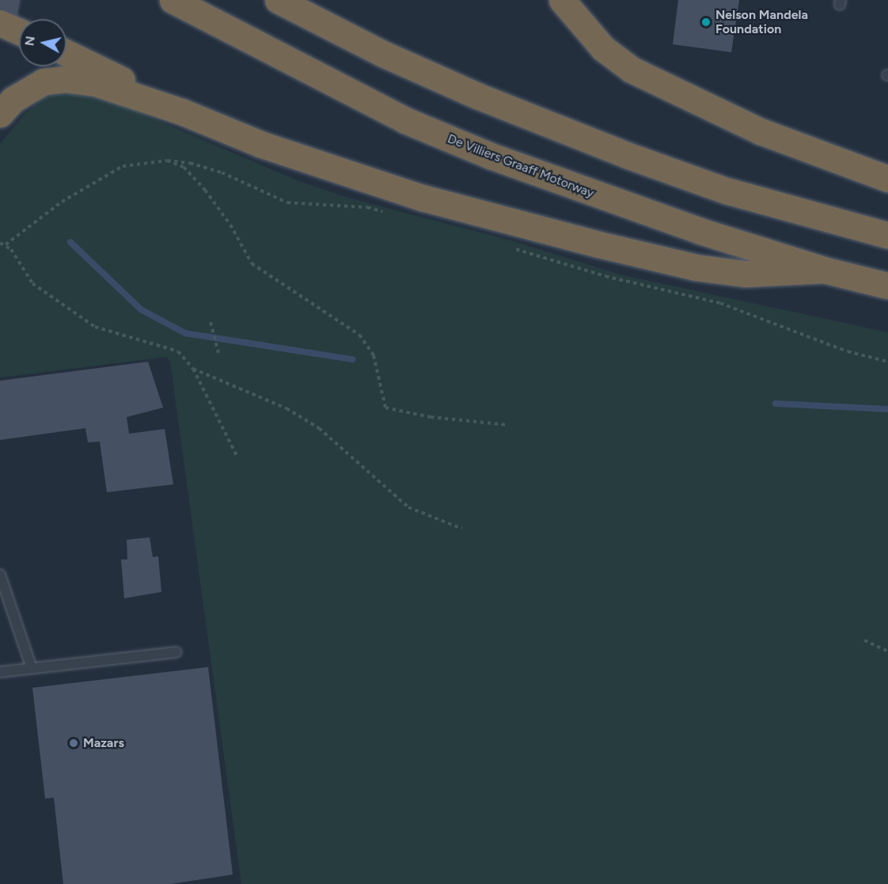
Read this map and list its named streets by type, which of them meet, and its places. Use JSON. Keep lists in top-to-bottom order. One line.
{"streets":{"highway":["De Villiers Graaff Motorway"]},"places":["Nelson Mandela Foundation","Mazars"],"north":"left"}
